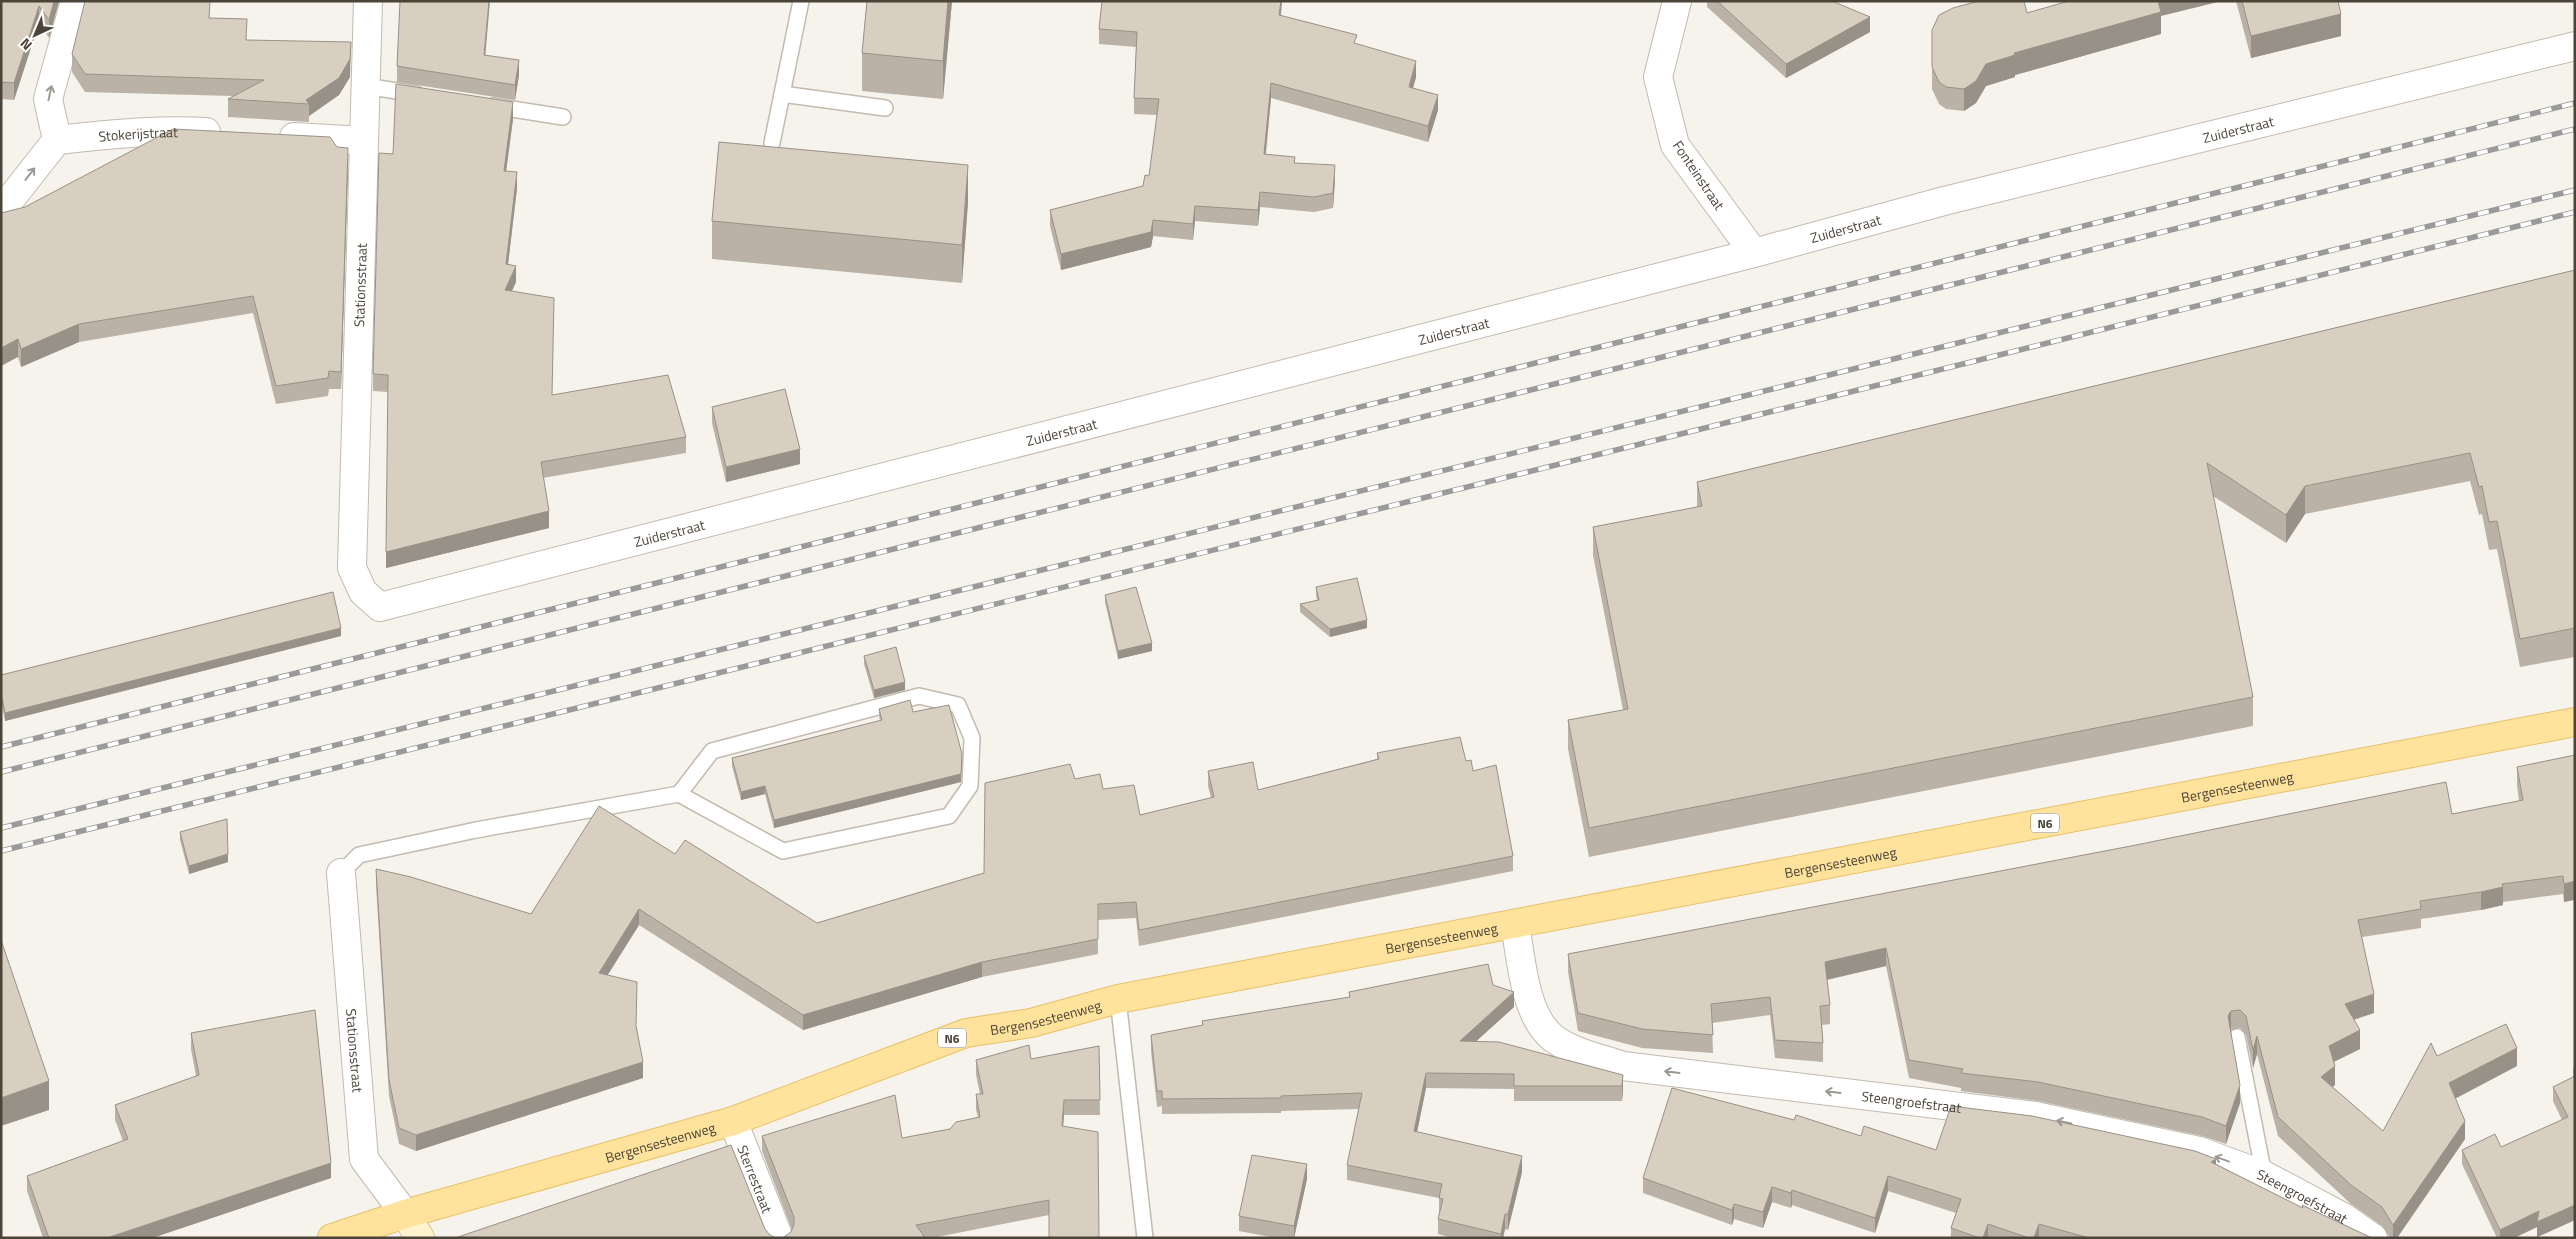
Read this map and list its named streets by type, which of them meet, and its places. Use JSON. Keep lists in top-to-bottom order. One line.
{"streets":{"main road":["Bergensesteenweg","N6"],"street":["Zuiderstraat","Stokerijstraat","Fonteinstraat","Stationsstraat","Steengroefstraat","Sterrestraat"]},"crossings":[["Zuiderstraat","Fonteinstraat"],["Zuiderstraat","Stationsstraat"],["Stationsstraat","Bergensesteenweg"],["Bergensesteenweg","Steengroefstraat"],["Bergensesteenweg","Sterrestraat"]],"one_way":["Steengroefstraat"],"north":"bottom left"}
